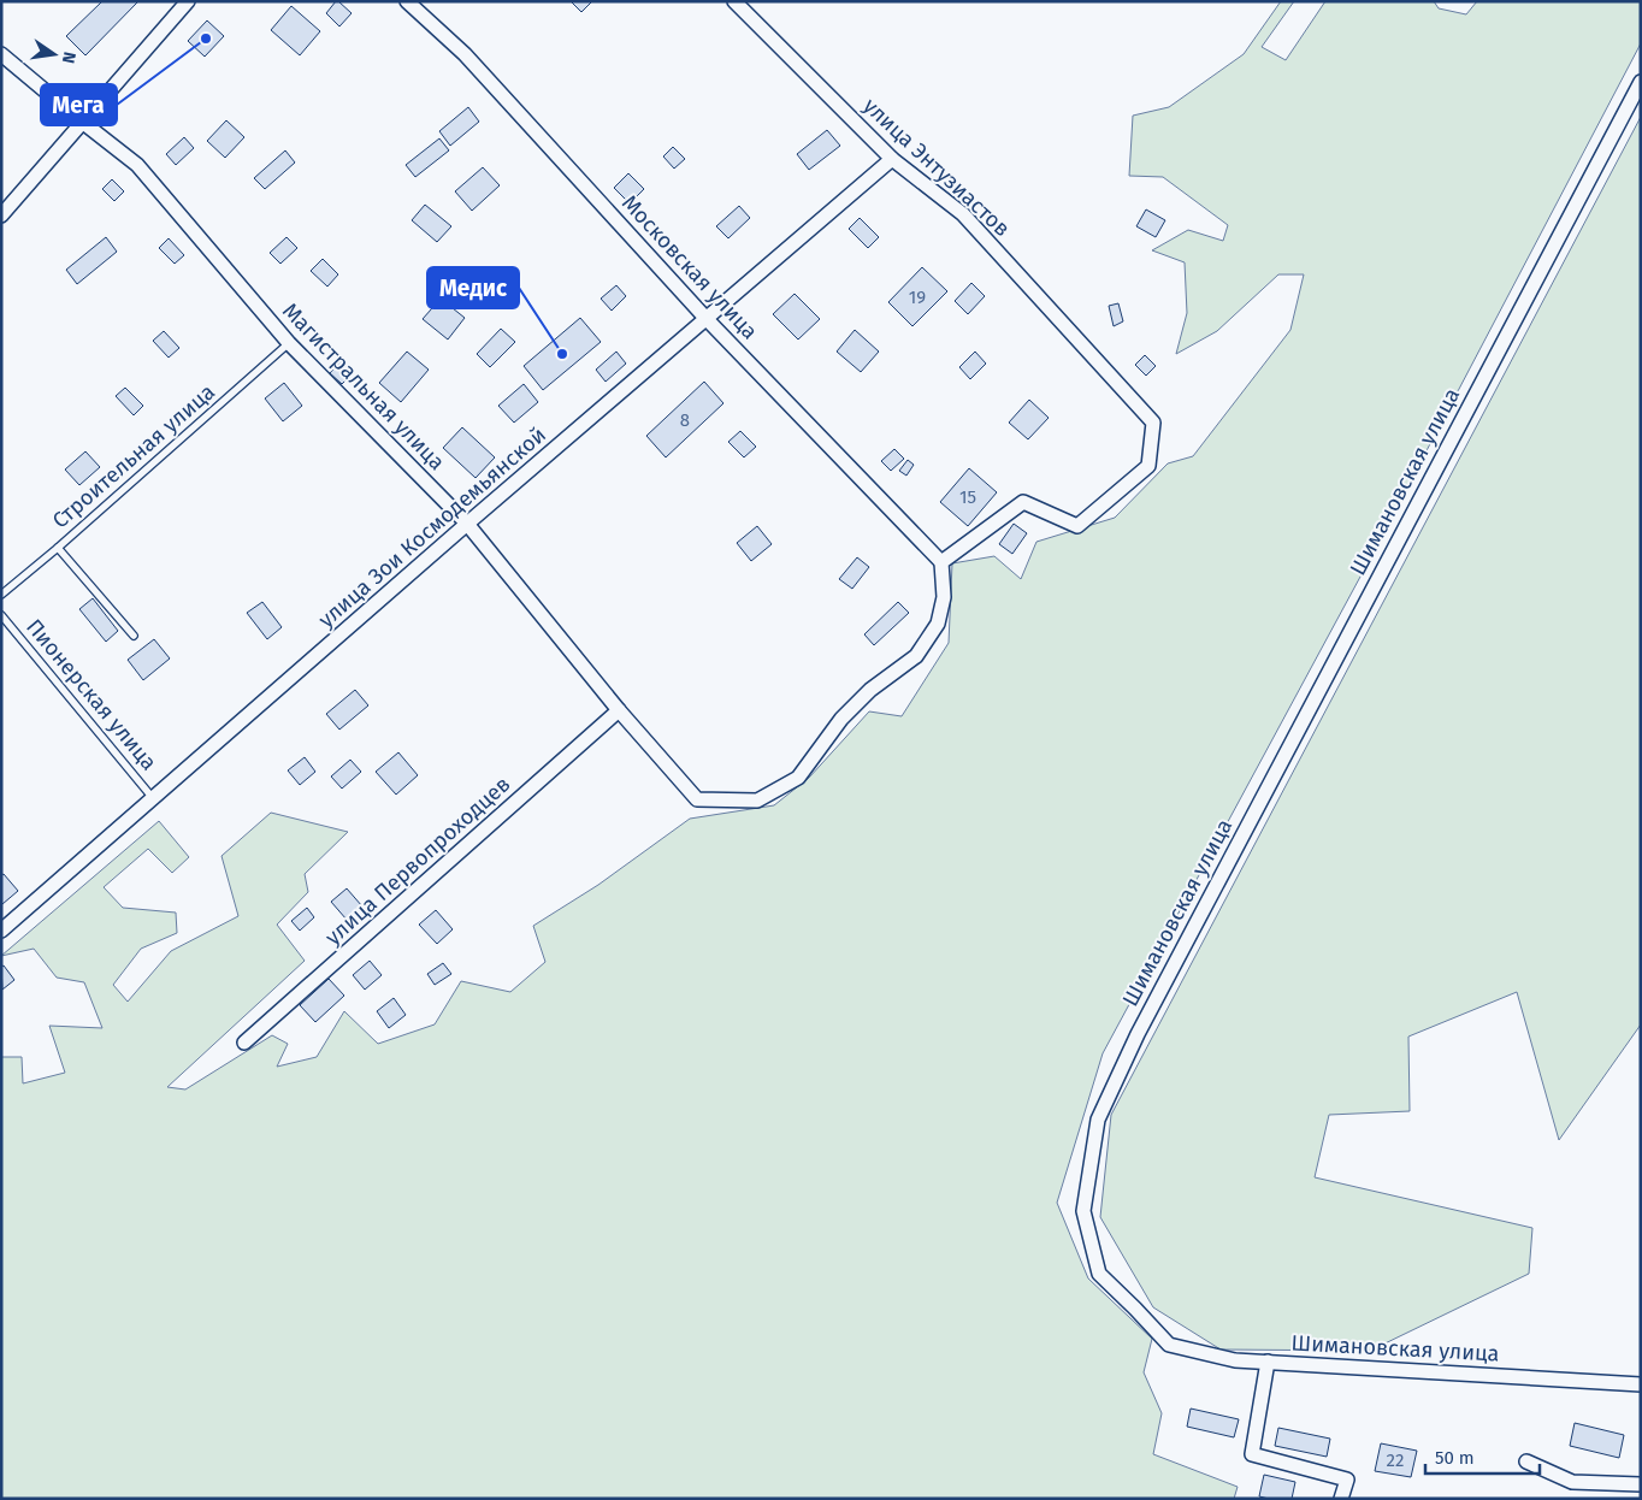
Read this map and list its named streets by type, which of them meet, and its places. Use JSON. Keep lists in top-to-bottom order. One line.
{"streets":{"street":["улица Энтузиастов","Московская улица","Магистральная улица","Шимановская улица","улица Зои Космодемьянской","улица Первопроходцев"],"lane":["Строительная улица","Пионерская улица"]},"crossings":[["улица Энтузиастов","Московская улица"],["улица Энтузиастов","Магистральная улица"],["улица Энтузиастов","улица Зои Космодемьянской"],["Московская улица","Магистральная улица"],["Московская улица","улица Зои Космодемьянской"],["Магистральная улица","Строительная улица"],["Магистральная улица","улица Зои Космодемьянской"],["Магистральная улица","улица Первопроходцев"],["улица Зои Космодемьянской","Пионерская улица"]],"places":["Мега","Медис"],"house_numbers":["19","8","15","22"],"scale_bar":"50 m","north":"right"}
